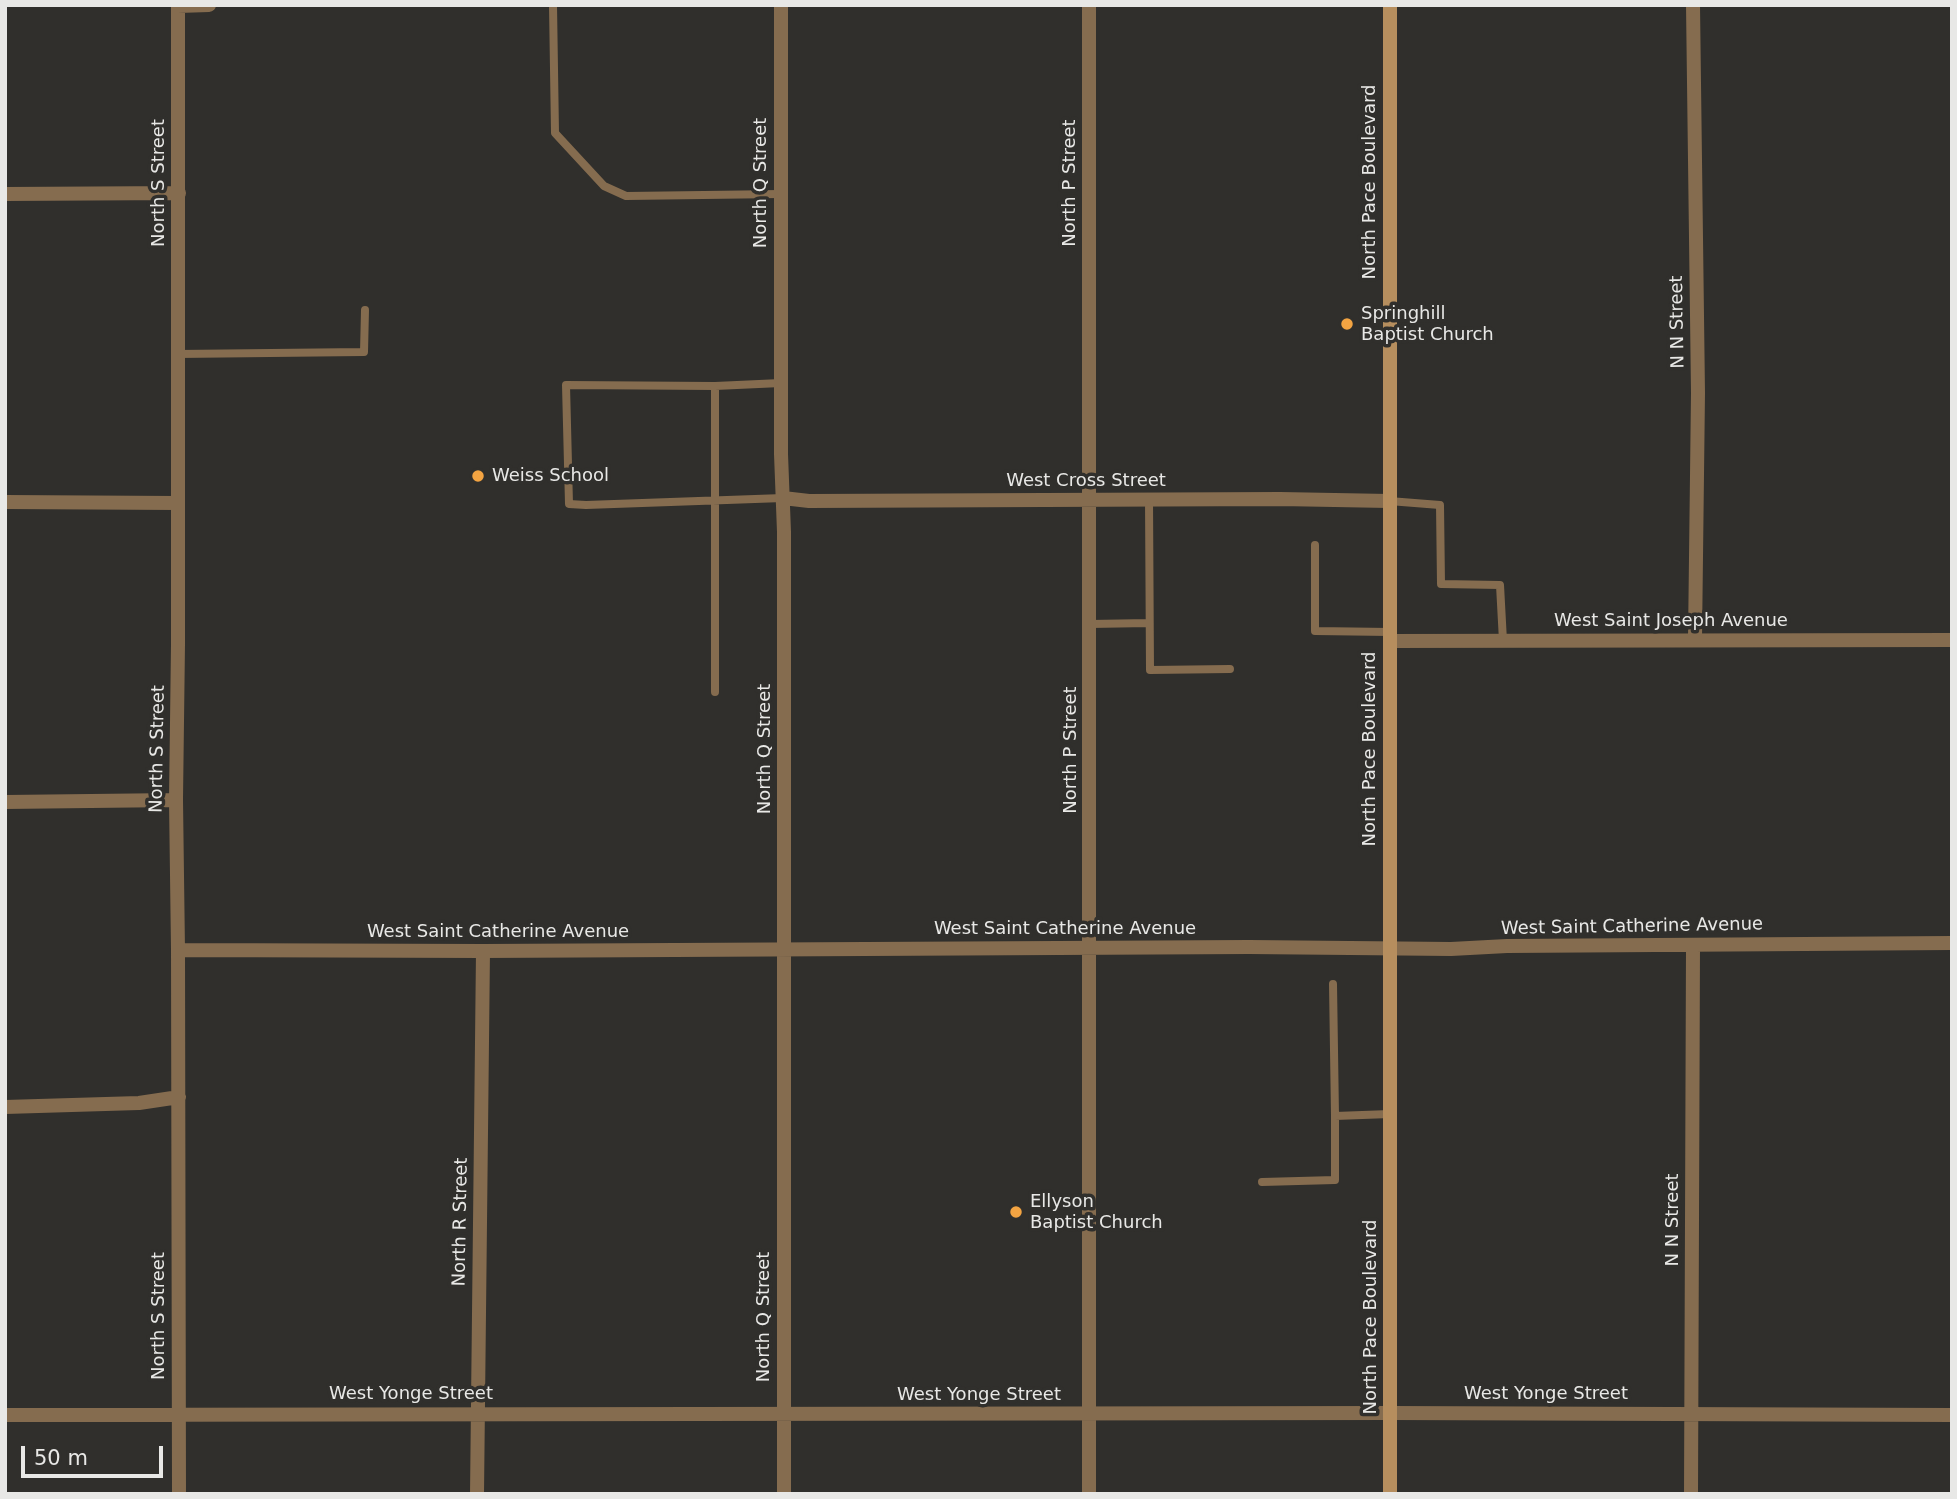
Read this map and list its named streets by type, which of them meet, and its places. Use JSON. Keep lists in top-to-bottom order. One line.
{"streets":{"main road":["North Pace Boulevard"],"street":["North S Street","North Q Street","North P Street","N N Street","West Cross Street","West Saint Joseph Avenue","West Saint Catherine Avenue","North R Street","West Yonge Street"]},"crossings":[["North Pace Boulevard","West Cross Street"],["North Pace Boulevard","West Saint Joseph Avenue"],["North Pace Boulevard","West Saint Catherine Avenue"],["North Pace Boulevard","West Yonge Street"],["North S Street","West Saint Catherine Avenue"],["North S Street","West Yonge Street"],["North Q Street","West Cross Street"],["North Q Street","West Saint Catherine Avenue"],["North Q Street","West Yonge Street"],["North P Street","West Cross Street"],["North P Street","West Saint Catherine Avenue"],["North P Street","West Yonge Street"],["N N Street","West Saint Joseph Avenue"],["N N Street","West Saint Catherine Avenue"],["N N Street","West Yonge Street"],["West Saint Catherine Avenue","North R Street"],["North R Street","West Yonge Street"]],"places":["Springhill Baptist Church","Weiss School","Ellyson Baptist Church"],"scale_bar":"50 m"}
